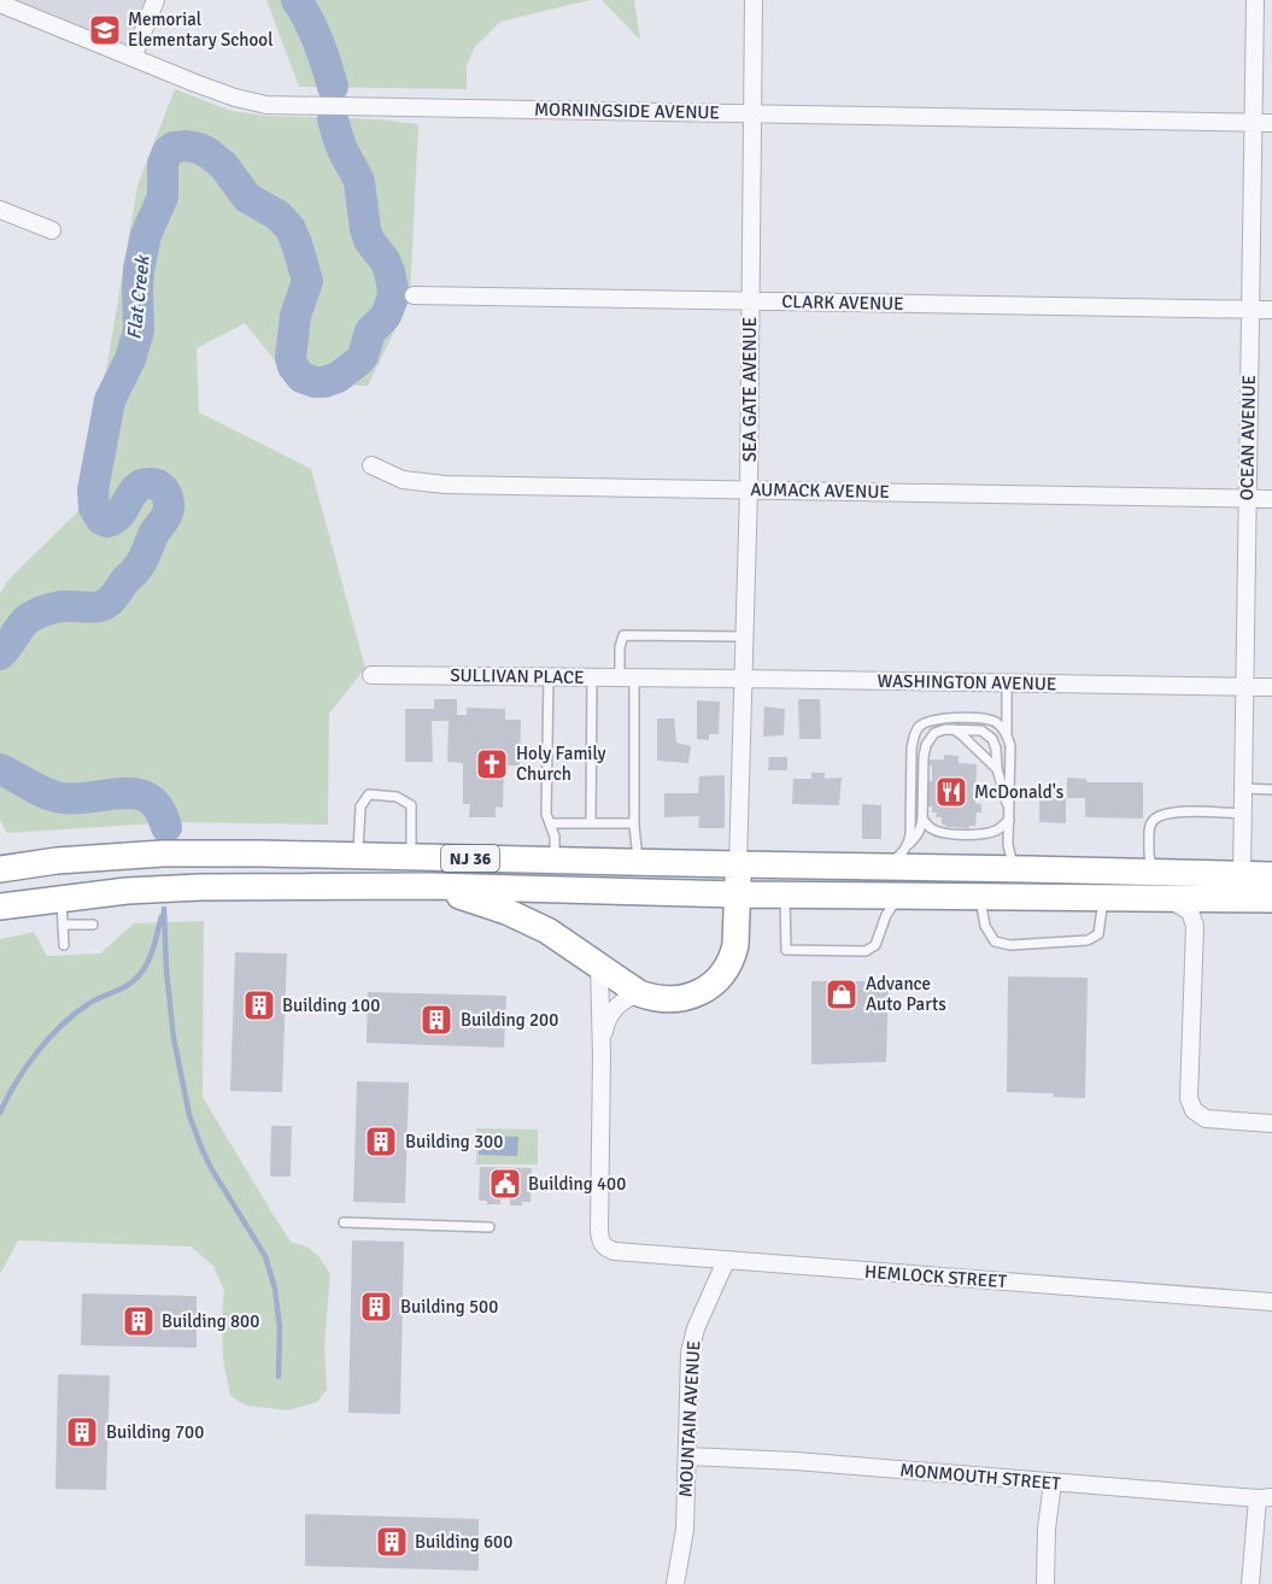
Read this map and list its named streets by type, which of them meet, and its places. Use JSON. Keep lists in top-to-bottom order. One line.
{"streets":{"highway":["NJ 36"],"street":["MORNINGSIDE AVENUE","CLARK AVENUE","SEA GATE AVENUE","OCEAN AVENUE","AUMACK AVENUE","SULLIVAN PLACE","WASHINGTON AVENUE","HEMLOCK STREET","MOUNTAIN AVENUE","MONMOUTH STREET"]},"crossings":[["MORNINGSIDE AVENUE","SEA GATE AVENUE"],["MORNINGSIDE AVENUE","OCEAN AVENUE"],["CLARK AVENUE","SEA GATE AVENUE"],["CLARK AVENUE","OCEAN AVENUE"],["SEA GATE AVENUE","AUMACK AVENUE"],["SEA GATE AVENUE","WASHINGTON AVENUE"],["SEA GATE AVENUE","NJ 36"],["OCEAN AVENUE","AUMACK AVENUE"],["OCEAN AVENUE","WASHINGTON AVENUE"],["OCEAN AVENUE","NJ 36"],["SULLIVAN PLACE","WASHINGTON AVENUE"],["HEMLOCK STREET","MOUNTAIN AVENUE"],["MOUNTAIN AVENUE","MONMOUTH STREET"]],"water":["Flat Creek"],"places":{"school or university":["Memorial Elementary School"],"church":["Holy Family Church"],"restaurant":["McDonald's"],"shop":["Advance Auto Parts"],"building":["Building 100","Building 200","Building 300","Building 500","Building 800","Building 700","Building 600"],"public building":["Building 400"]}}
